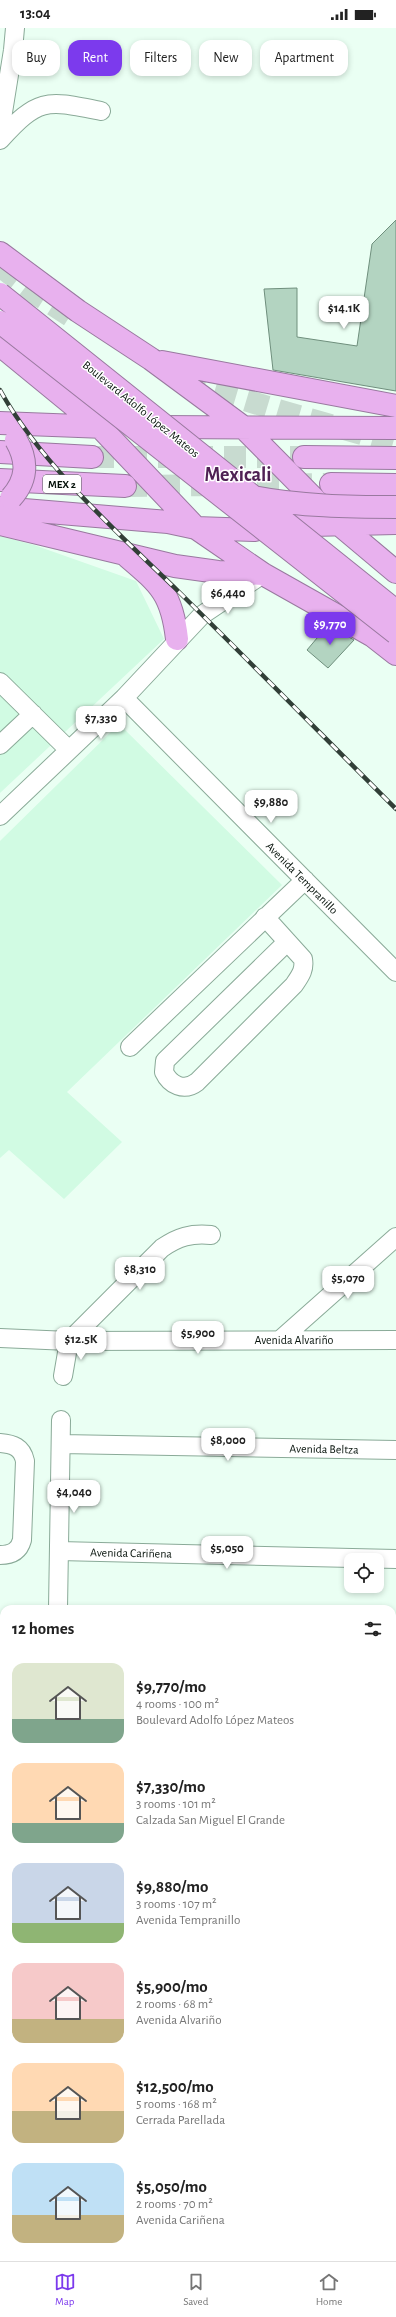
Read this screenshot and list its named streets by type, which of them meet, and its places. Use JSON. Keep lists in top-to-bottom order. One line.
{"streets":{"highway":["Boulevard Adolfo López Mateos","MEX 2"],"street":["Avenida Tempranillo","Avenida Alvariño","Avenida Beltza","Avenida Cariñena"]},"districts":["Mexicali"],"page":{"status":"13:04","chip":["Buy","Rent","Filters","New","Apartment"],"price":["$14.1K","$6,440","$9,770","$7,330","$9,880","$8,310","$5,070","$5,900","$12.5K","$8,000","$4,040","$5,050"],"heading":"12 homes","list":[{"name":"$9,770/mo","note":"4 rooms · 100 m² · Boulevard Adolfo López Mateos"},{"name":"$7,330/mo","note":"3 rooms · 101 m² · Calzada San Miguel El Grande"},{"name":"$9,880/mo","note":"3 rooms · 107 m² · Avenida Tempranillo"},{"name":"$5,900/mo","note":"2 rooms · 68 m² · Avenida Alvariño"},{"name":"$12,500/mo","note":"5 rooms · 168 m² · Cerrada Parellada"},{"name":"$5,050/mo","note":"2 rooms · 70 m² · Avenida Cariñena"}],"tabs":["Map","Saved","Home"]}}
